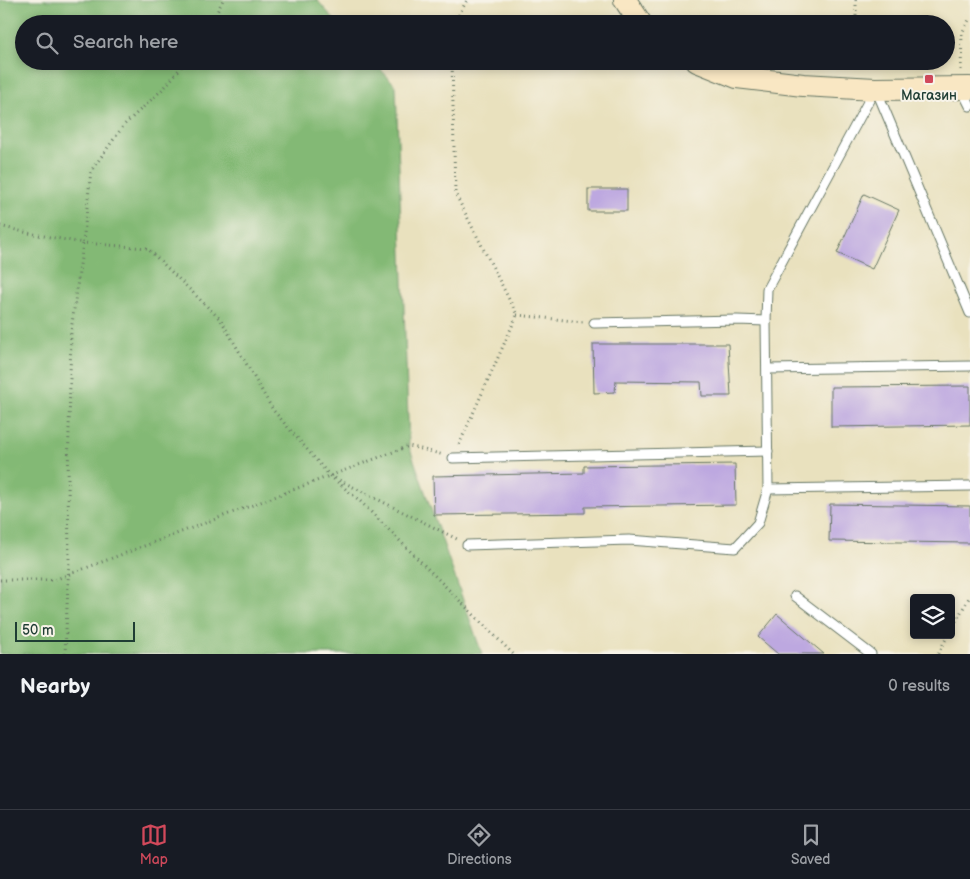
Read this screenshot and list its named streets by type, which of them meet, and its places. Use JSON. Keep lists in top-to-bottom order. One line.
{"places":{"transit":["Магазин"]},"scale_bar":"50 m","page":{"search":"Search here","scale":"50 m","heading":["Nearby","0 results"],"nav":["Map","Directions","Saved"]}}
